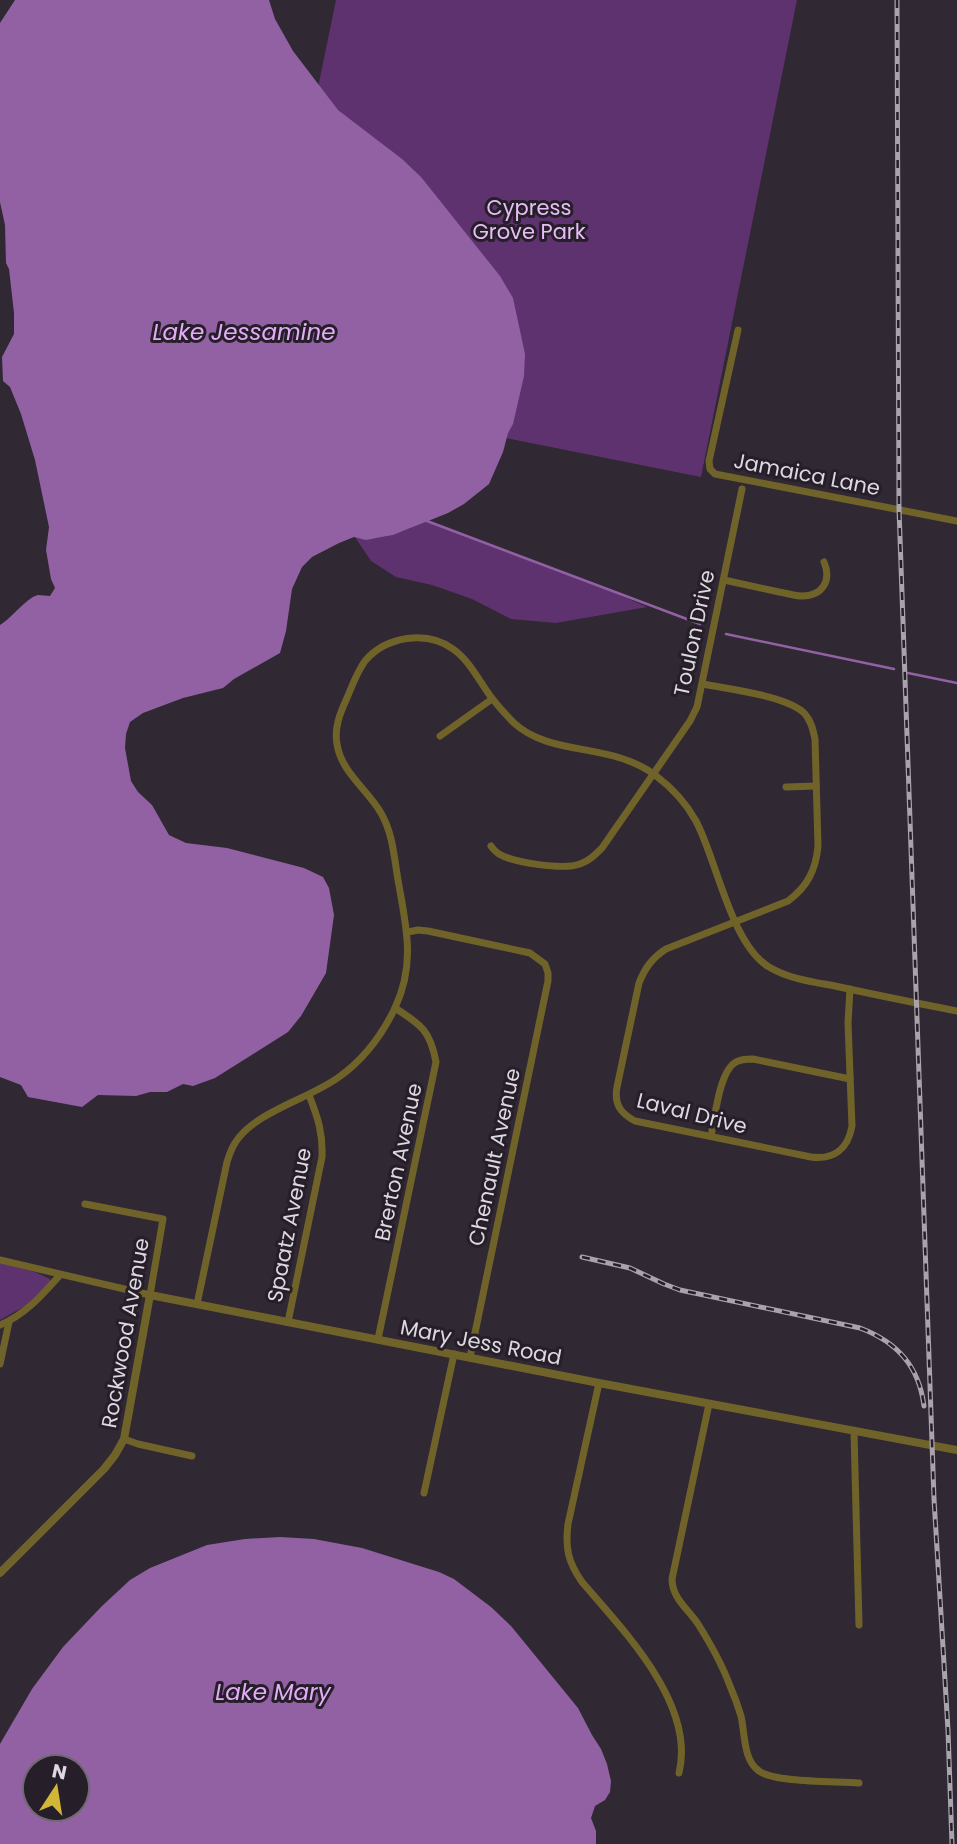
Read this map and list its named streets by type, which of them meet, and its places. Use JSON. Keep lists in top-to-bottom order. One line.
{"streets":{"street":["Jamaica Lane","Toulon Drive","Laval Drive","Chenault Avenue","Brerton Avenue","Spaatz Avenue","Rockwood Avenue","Mary Jess Road"]},"crossings":[["Chenault Avenue","Mary Jess Road"],["Brerton Avenue","Mary Jess Road"],["Spaatz Avenue","Mary Jess Road"],["Rockwood Avenue","Mary Jess Road"]],"water":["Lake Jessamine","Lake Mary"],"parks":["Cypress Grove Park"],"north":"top"}
